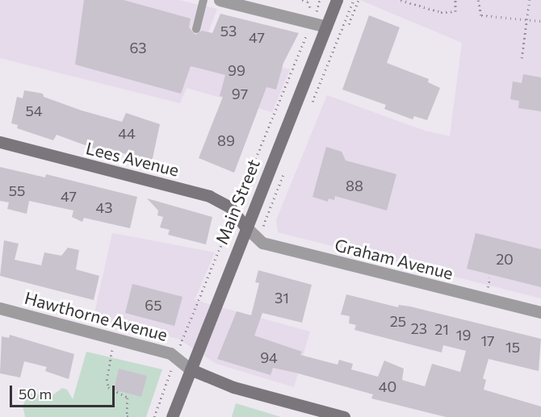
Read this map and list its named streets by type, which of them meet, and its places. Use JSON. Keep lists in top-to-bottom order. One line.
{"streets":{"main road":["Lees Avenue","Main Street","Hawthorne Avenue"],"street":["Graham Avenue"]},"crossings":[["Lees Avenue","Main Street"],["Lees Avenue","Graham Avenue"],["Main Street","Graham Avenue"],["Main Street","Hawthorne Avenue"]],"house_numbers":["53","47","63","99","97","54","44","89","88","55","47","43","20","31","65","25","23","21","19","17","15","94","40"],"scale_bar":"50 m"}
